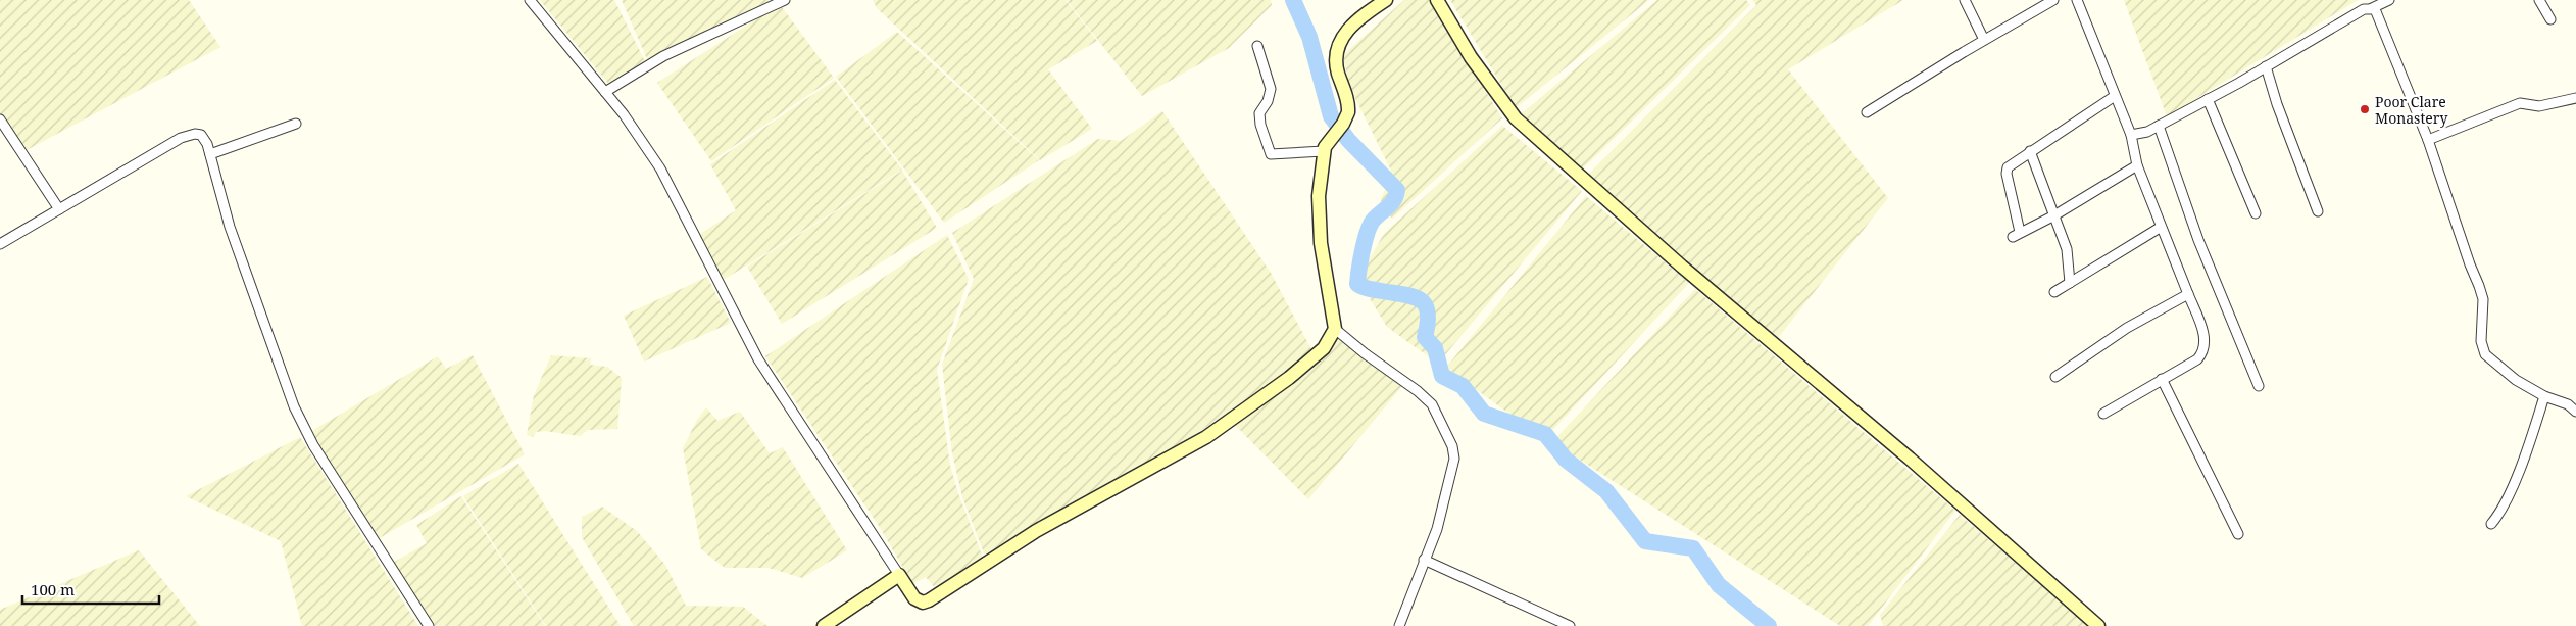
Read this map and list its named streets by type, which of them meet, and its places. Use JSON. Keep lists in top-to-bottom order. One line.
{"places":["Poor Clare Monastery"],"scale_bar":"100 m"}
